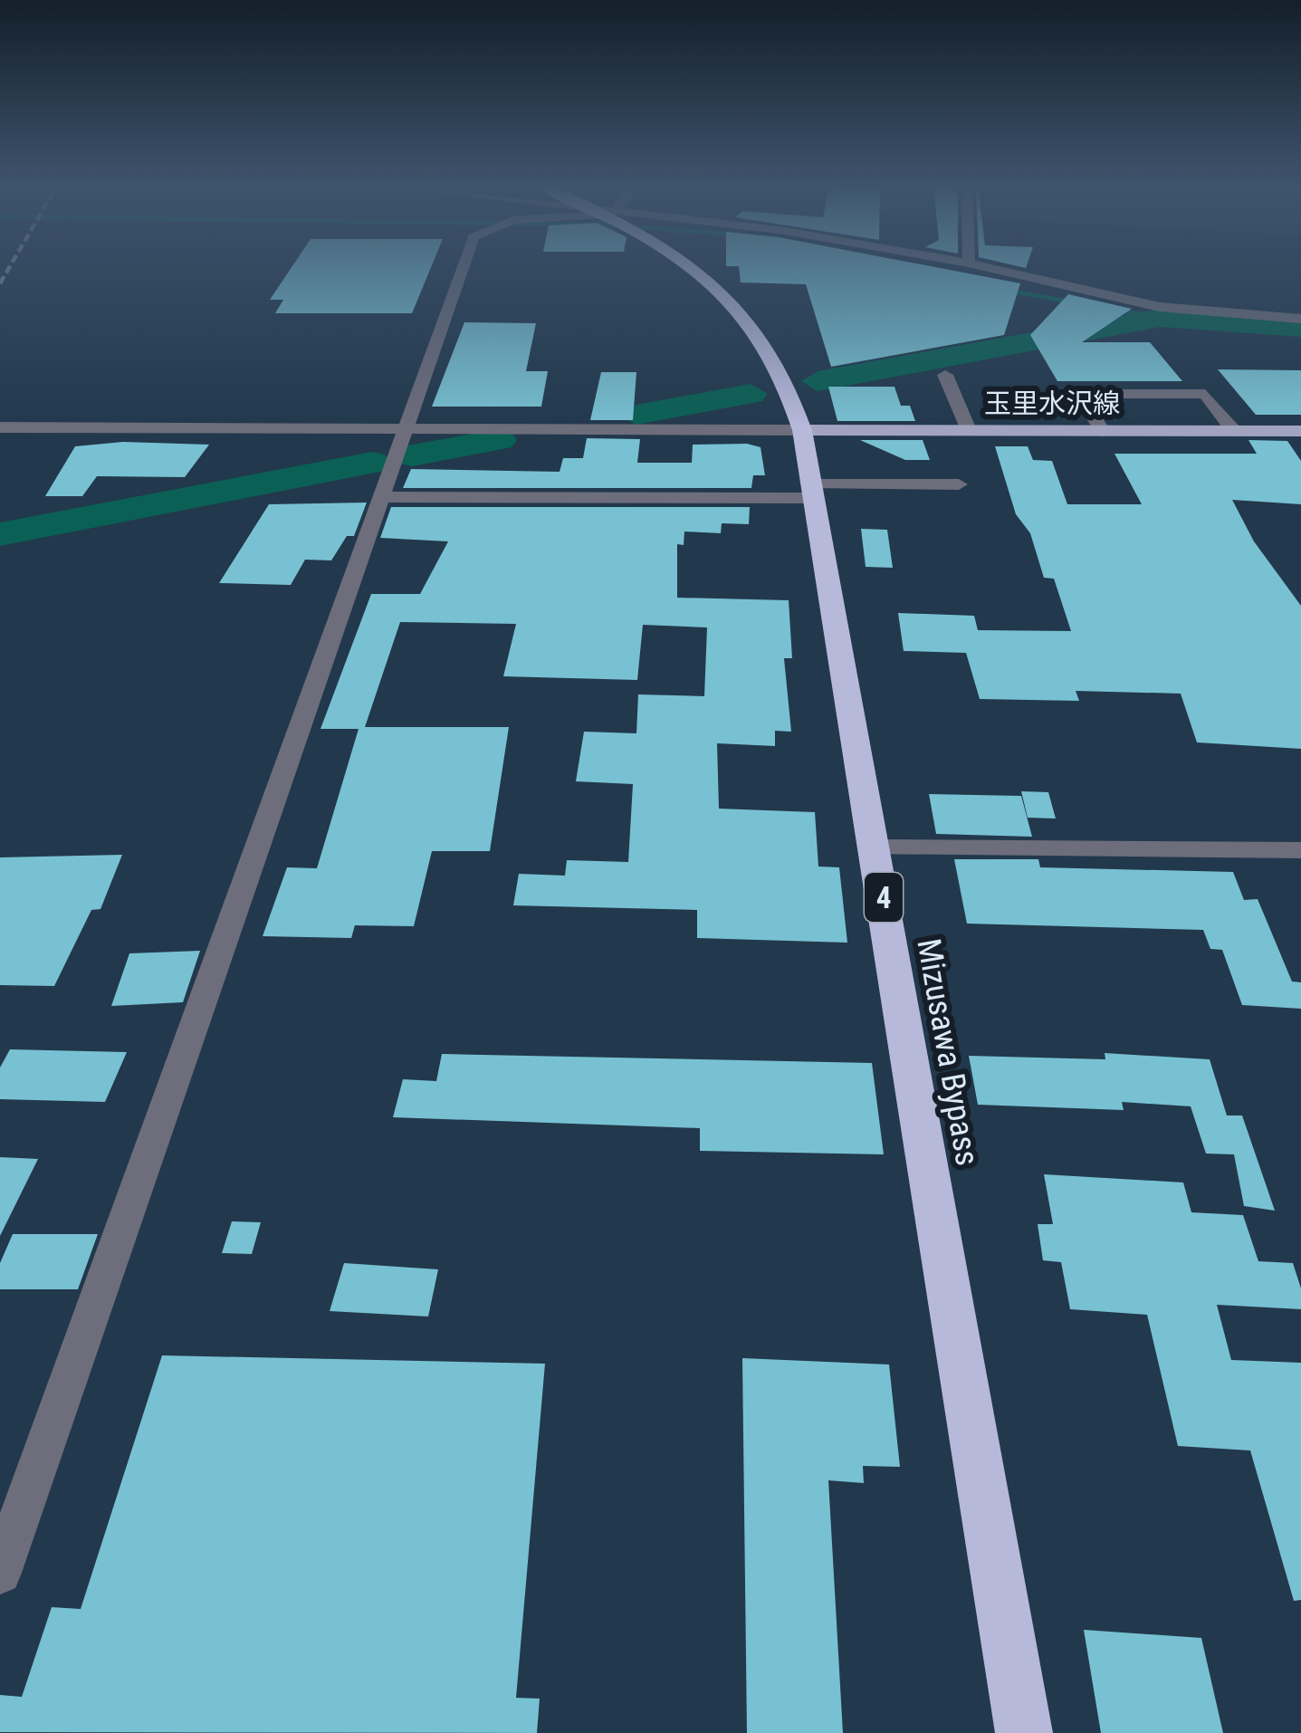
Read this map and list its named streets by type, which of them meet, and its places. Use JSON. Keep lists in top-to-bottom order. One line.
{"streets":{"highway":["4","Mizusawa Bypass"],"main road":["玉里水沢線"]},"crossings":[["玉里水沢線","Mizusawa Bypass"]]}
